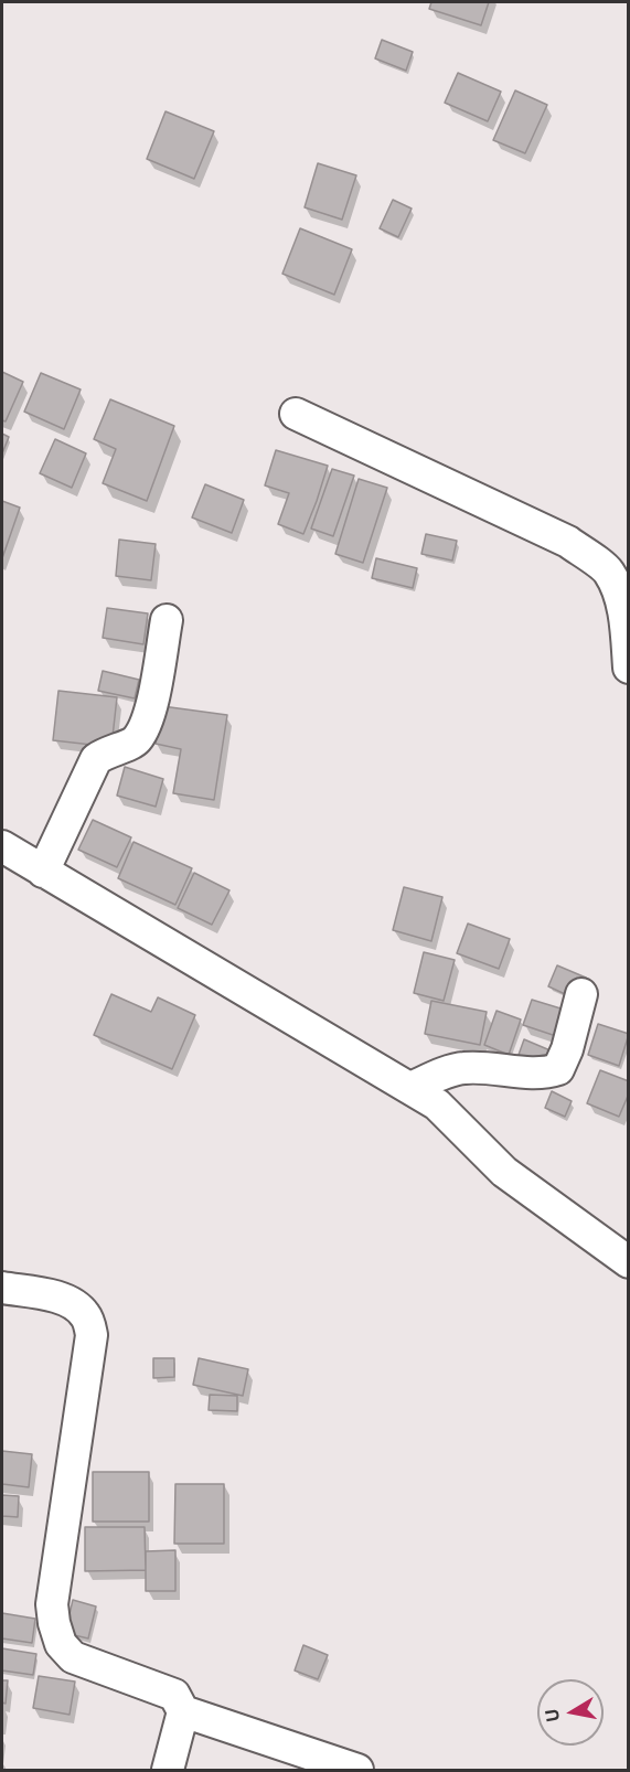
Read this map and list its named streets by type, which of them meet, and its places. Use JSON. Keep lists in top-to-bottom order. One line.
{"north":"left"}
